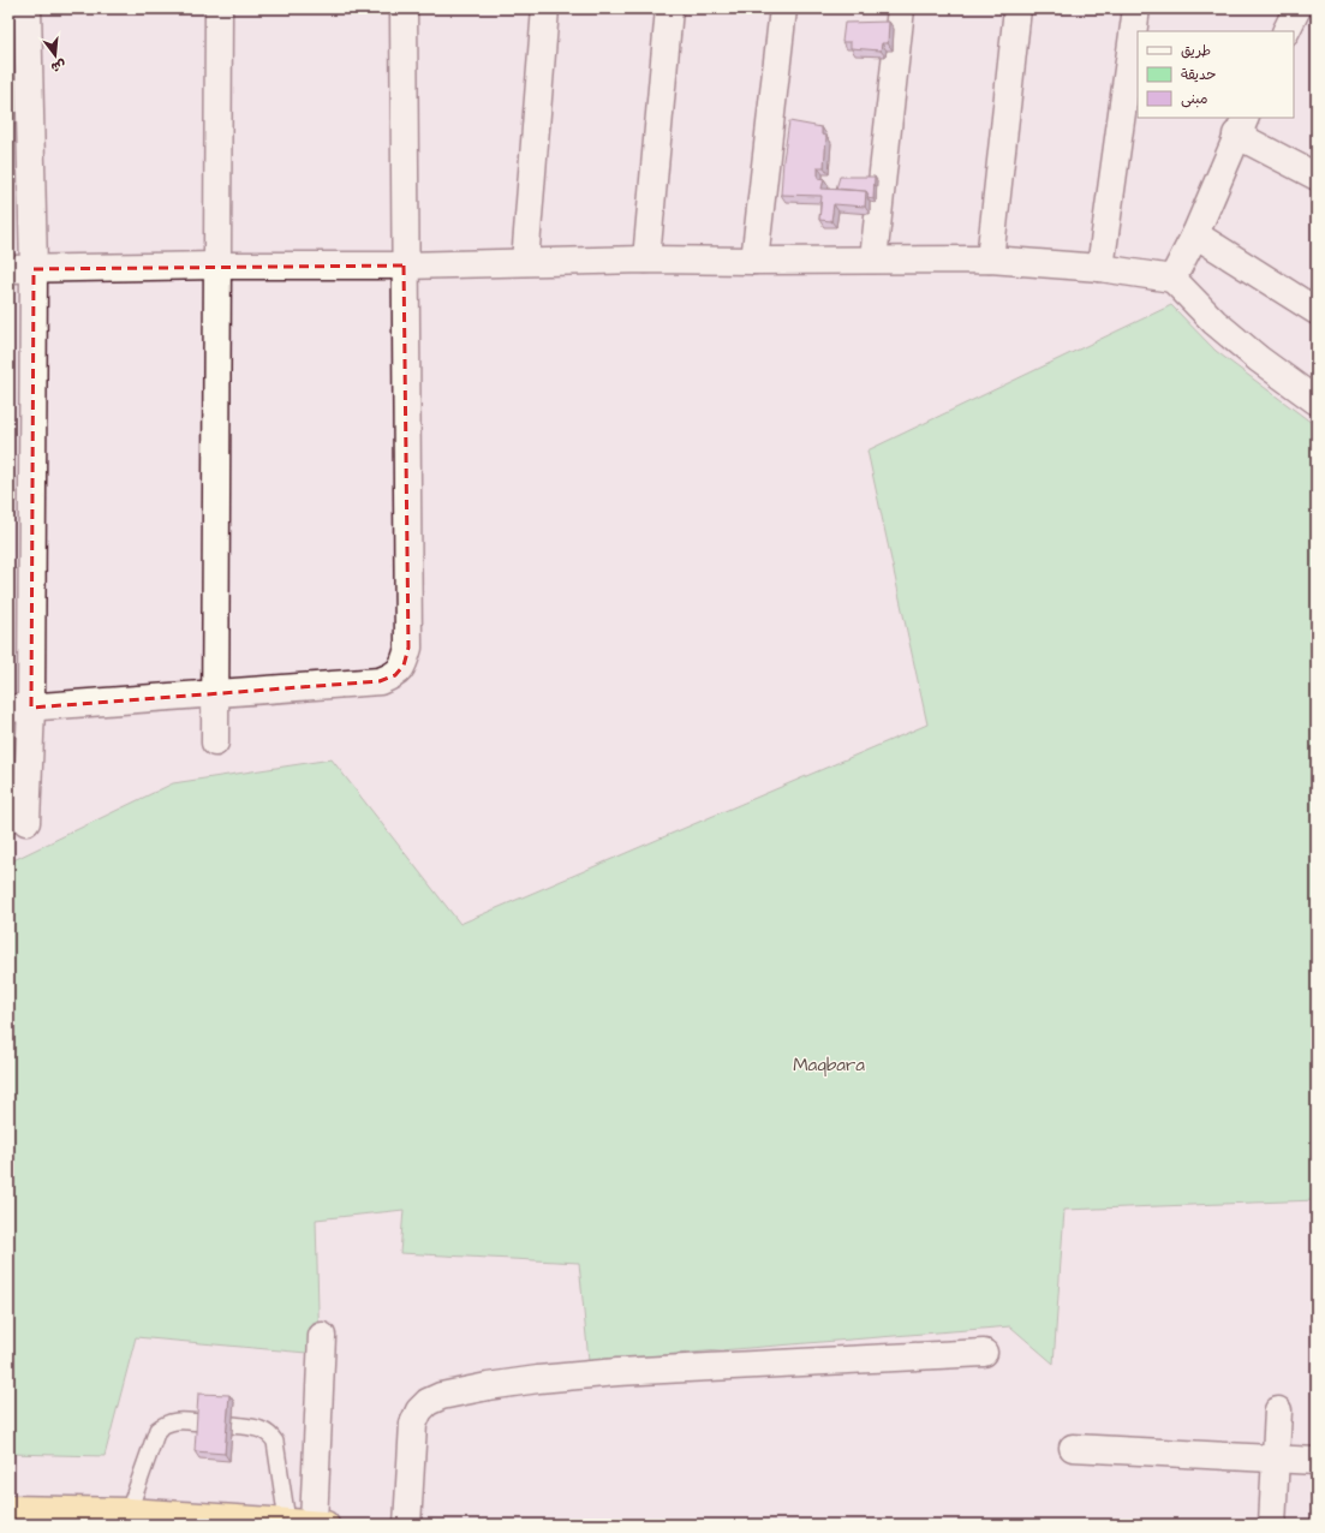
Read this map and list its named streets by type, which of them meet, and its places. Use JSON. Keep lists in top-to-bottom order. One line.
{"parks":["Maqbara"],"legend":["طريق","حديقة","مبنى"],"north":"bottom"}
